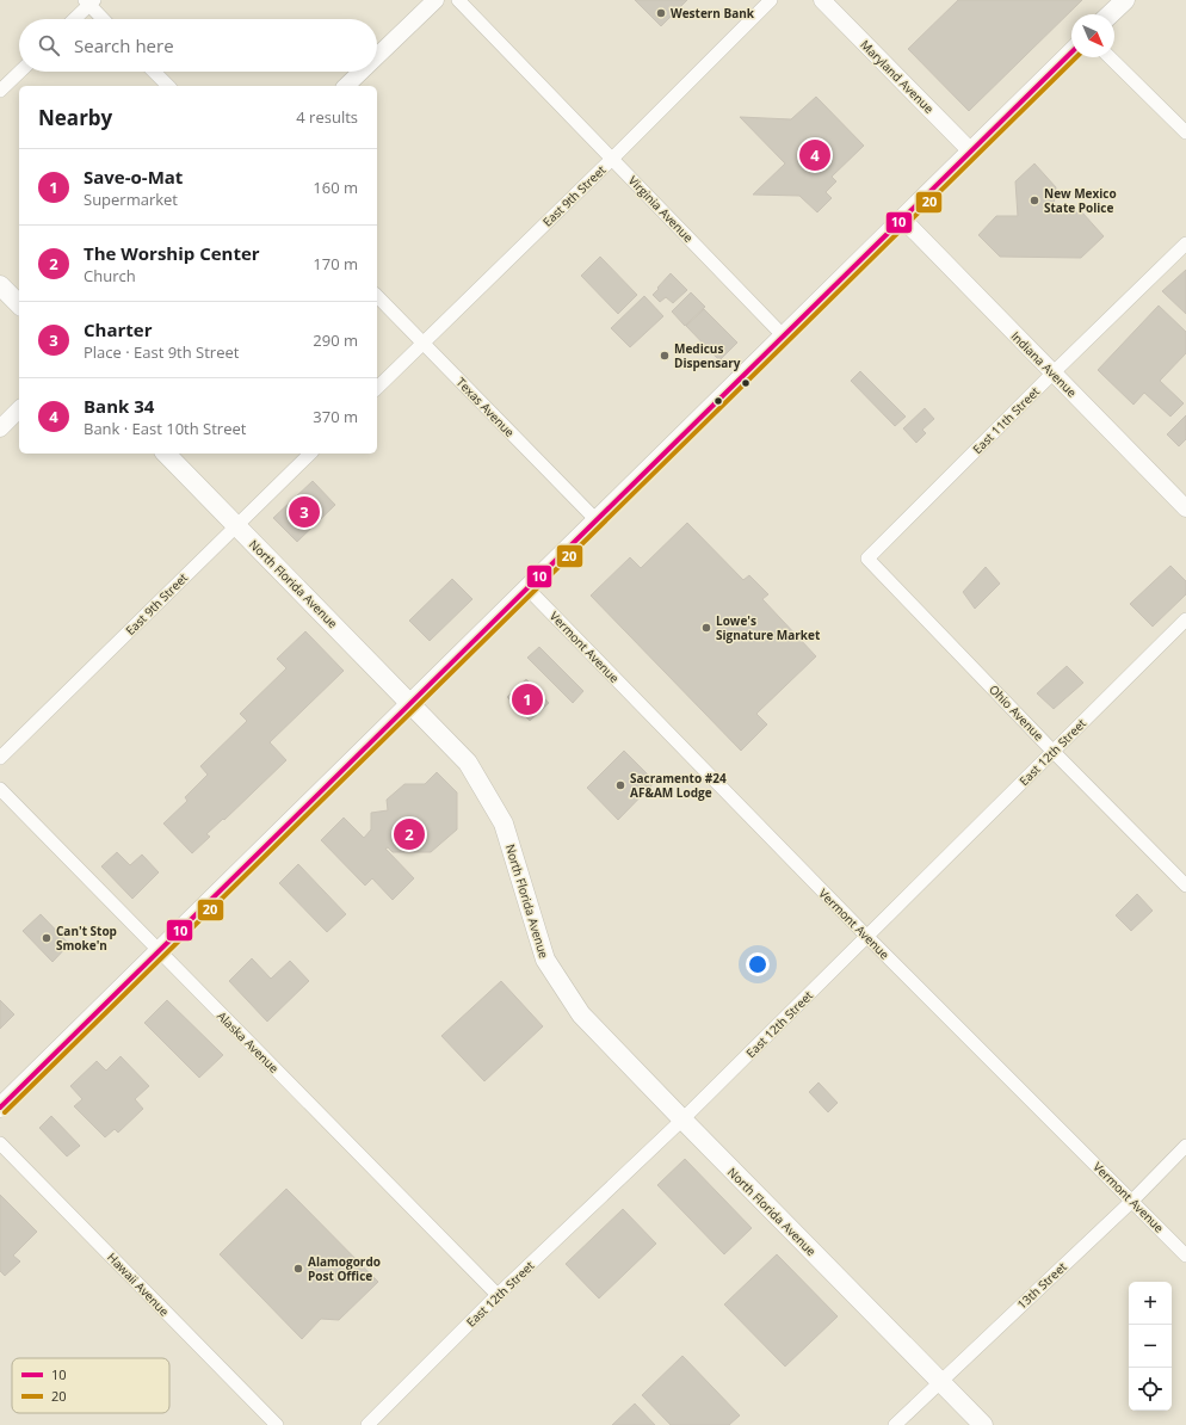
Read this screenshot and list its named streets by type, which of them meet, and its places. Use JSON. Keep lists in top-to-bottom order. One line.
{"streets":{"main road":["North Florida Avenue"],"street":["Maryland Avenue","East 9th Street","Virginia Avenue","Indiana Avenue","Texas Avenue","East 11th Street","Vermont Avenue","Ohio Avenue","East 12th Street","Alaska Avenue","Hawaii Avenue","13th Street"]},"crossings":[["East 9th Street","Virginia Avenue"],["East 9th Street","Texas Avenue"],["East 9th Street","North Florida Avenue"],["Indiana Avenue","East 11th Street"],["East 11th Street","Ohio Avenue"],["North Florida Avenue","East 12th Street"],["North Florida Avenue","13th Street"],["Vermont Avenue","East 12th Street"],["Vermont Avenue","13th Street"],["Ohio Avenue","East 12th Street"],["East 12th Street","Alaska Avenue"]],"places":["Western Bank","New Mexico State Police","Medicus Dispensary","Lowe's Signature Market","Sacramento #24 AF&AM Lodge","Can't Stop Smoke'n","Alamogordo Post Office"],"lines":["transit line 10","transit line 20"],"legend":["10","20"],"north":"bottom right","page":{"search":"Search here","heading":["Nearby","4 results"],"pins":["4","3","1","2"],"list":[{"mark":"1","name":"Save-o-Mat","note":"Supermarket","value":"160 m"},{"mark":"2","name":"The Worship Center","note":"Church","value":"170 m"},{"mark":"3","name":"Charter","note":"Place · East 9th Street","value":"290 m"},{"mark":"4","name":"Bank 34","note":"Bank · East 10th Street","value":"370 m"}],"map_buttons":["+","−"]}}
